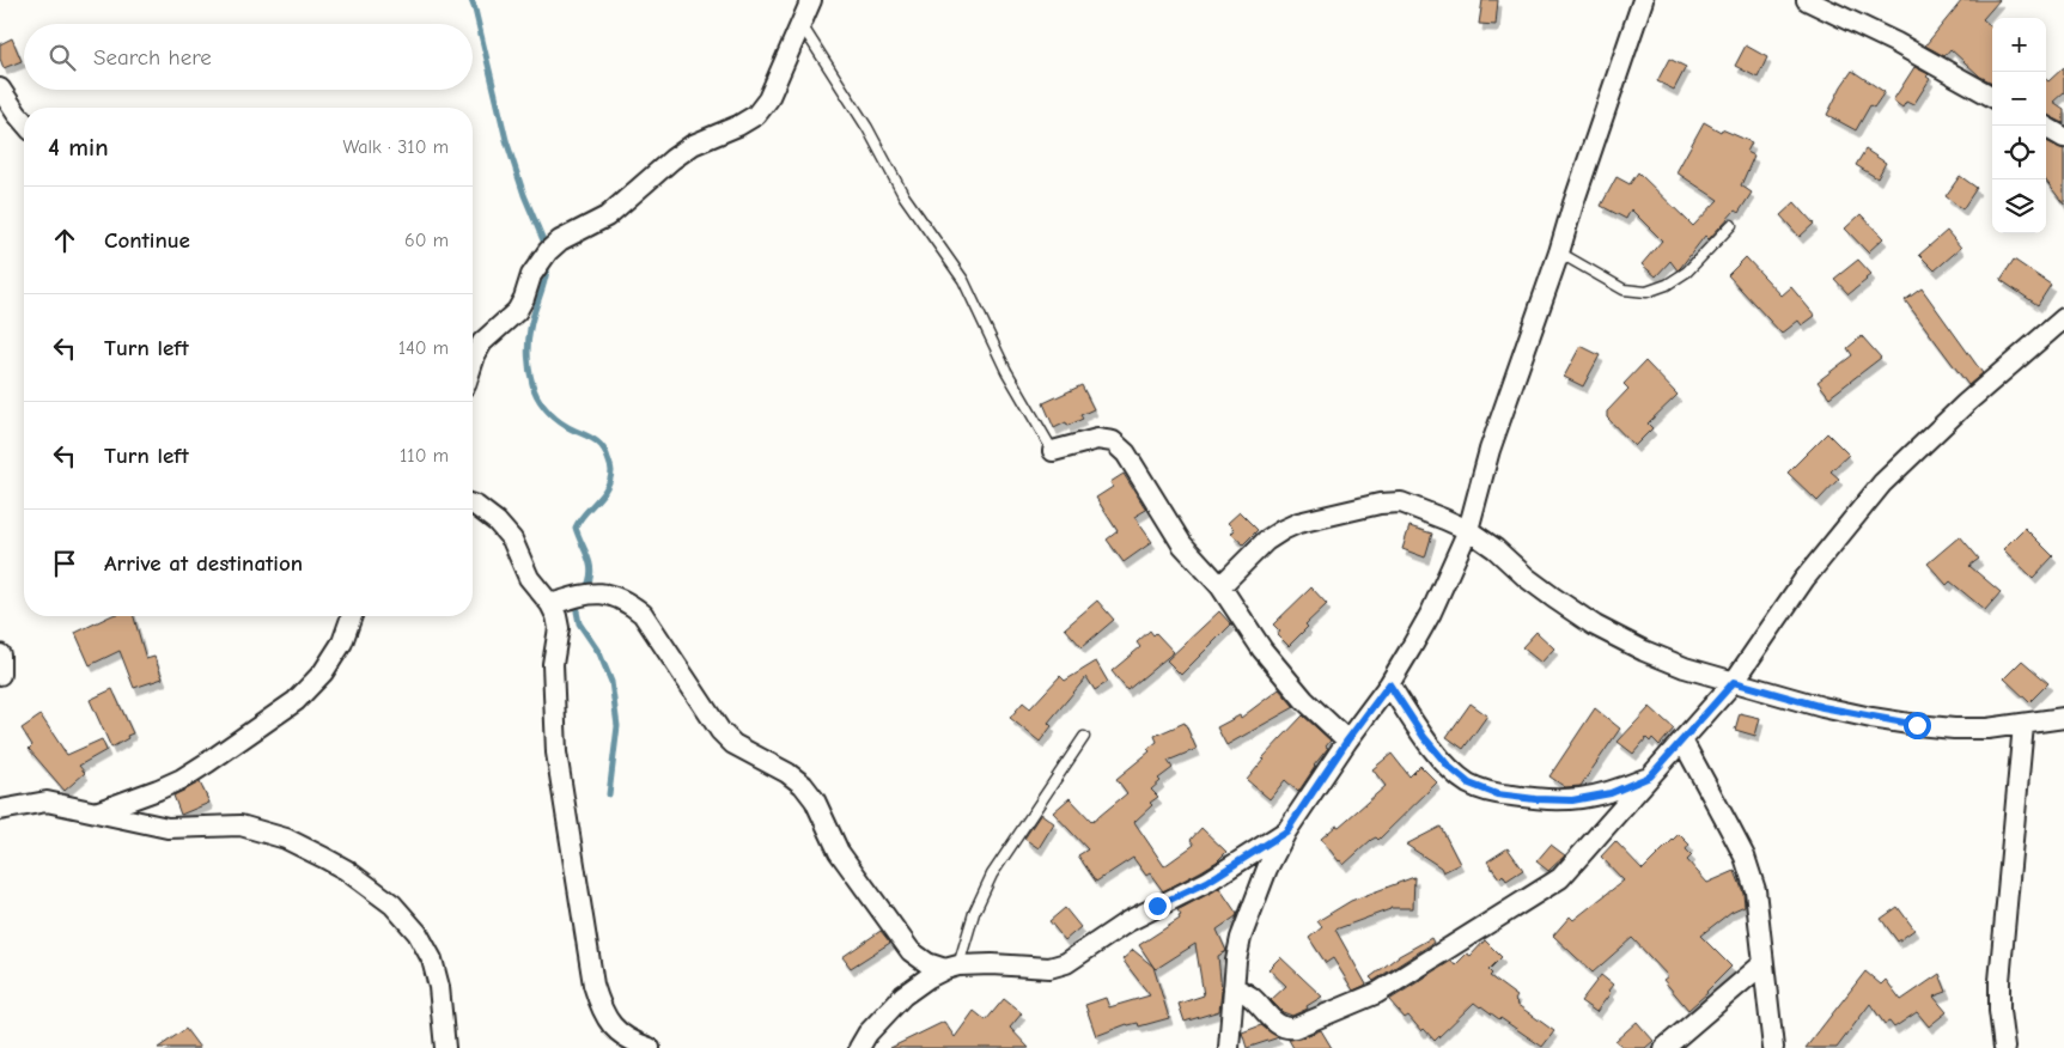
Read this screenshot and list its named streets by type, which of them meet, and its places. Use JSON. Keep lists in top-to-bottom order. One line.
{"page":{"map_buttons":["+","−"],"search":"Search here","heading":["4 min","Walk · 310 m"],"list":[["Continue","60 m"],["Turn left","140 m"],["Turn left","110 m"],"Arrive at destination"]}}
